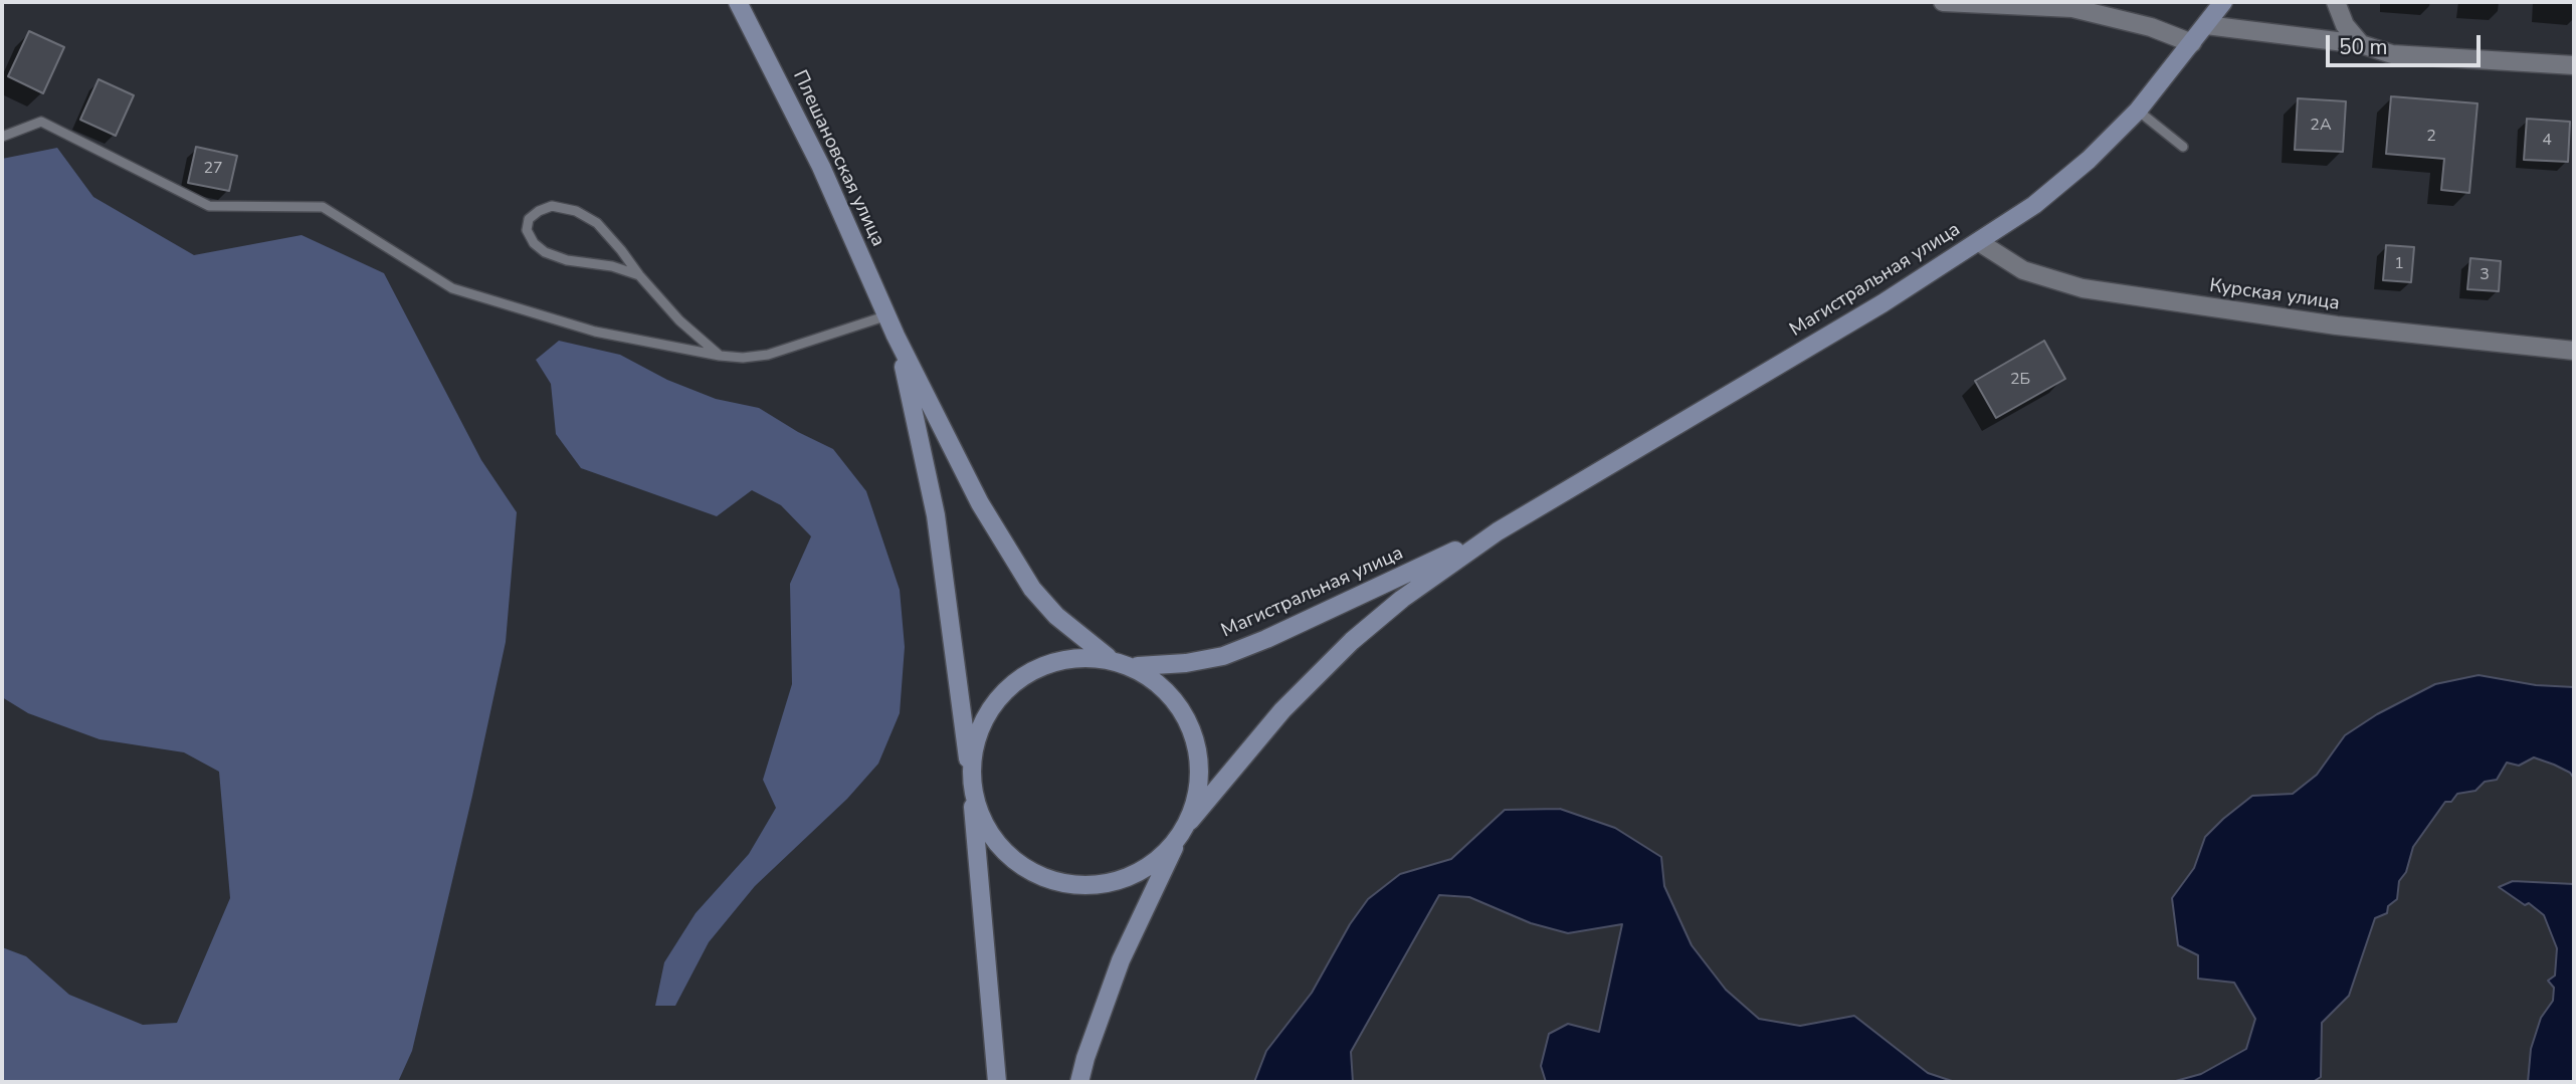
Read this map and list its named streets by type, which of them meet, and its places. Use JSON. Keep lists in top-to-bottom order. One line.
{"streets":{"main road":["Плешановская улица","Магистральная улица"],"street":["Курская улица"]},"crossings":[["Магистральная улица","Курская улица"]],"house_numbers":["2А","2","4","27","1","3","2Б"],"scale_bar":"50 m"}
